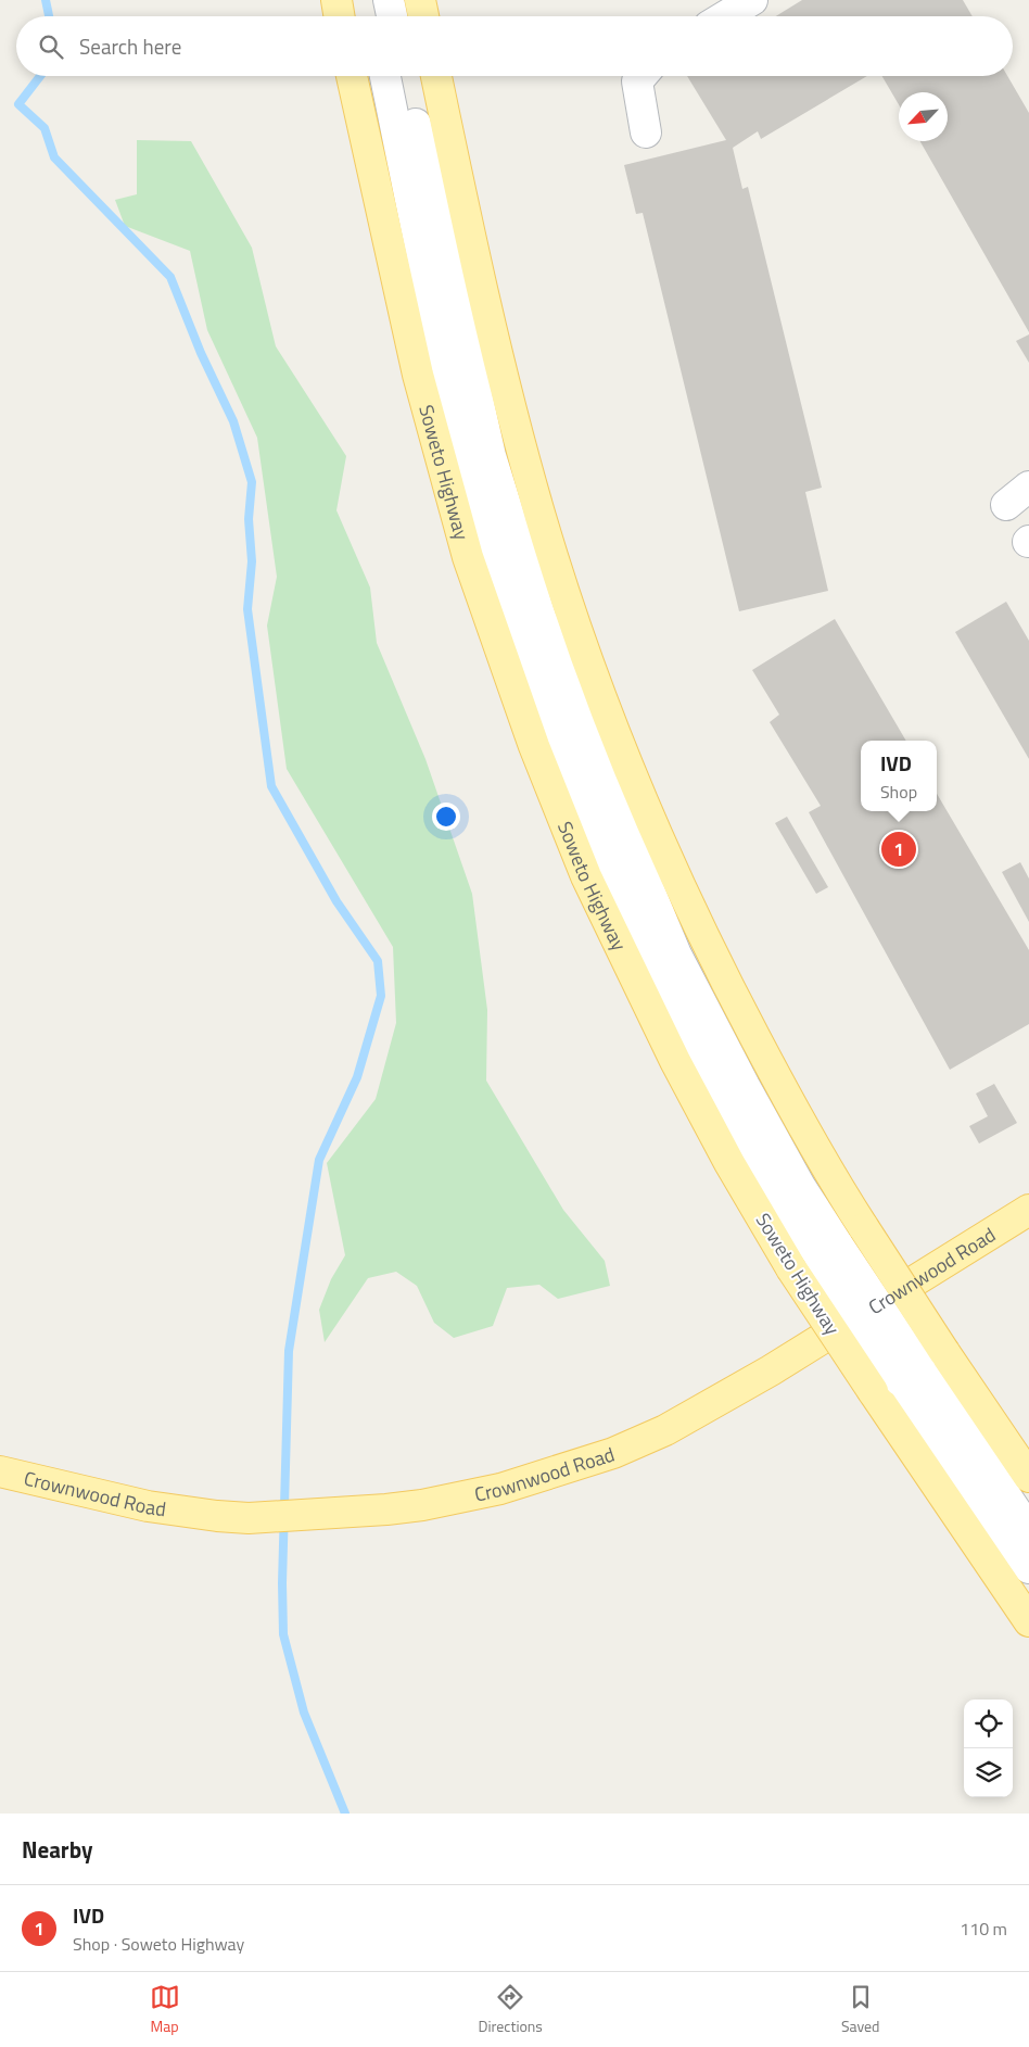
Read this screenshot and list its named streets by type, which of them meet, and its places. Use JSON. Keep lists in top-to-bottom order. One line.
{"streets":{"main road":["Soweto Highway","Crownwood Road"]},"north":"bottom left","page":{"search":"Search here","popup":["IVD","Shop"],"pins":"1","heading":"Nearby","list":[{"mark":"1","name":"IVD","note":"Shop · Soweto Highway","value":"110 m"}],"nav":["Map","Directions","Saved"]}}
